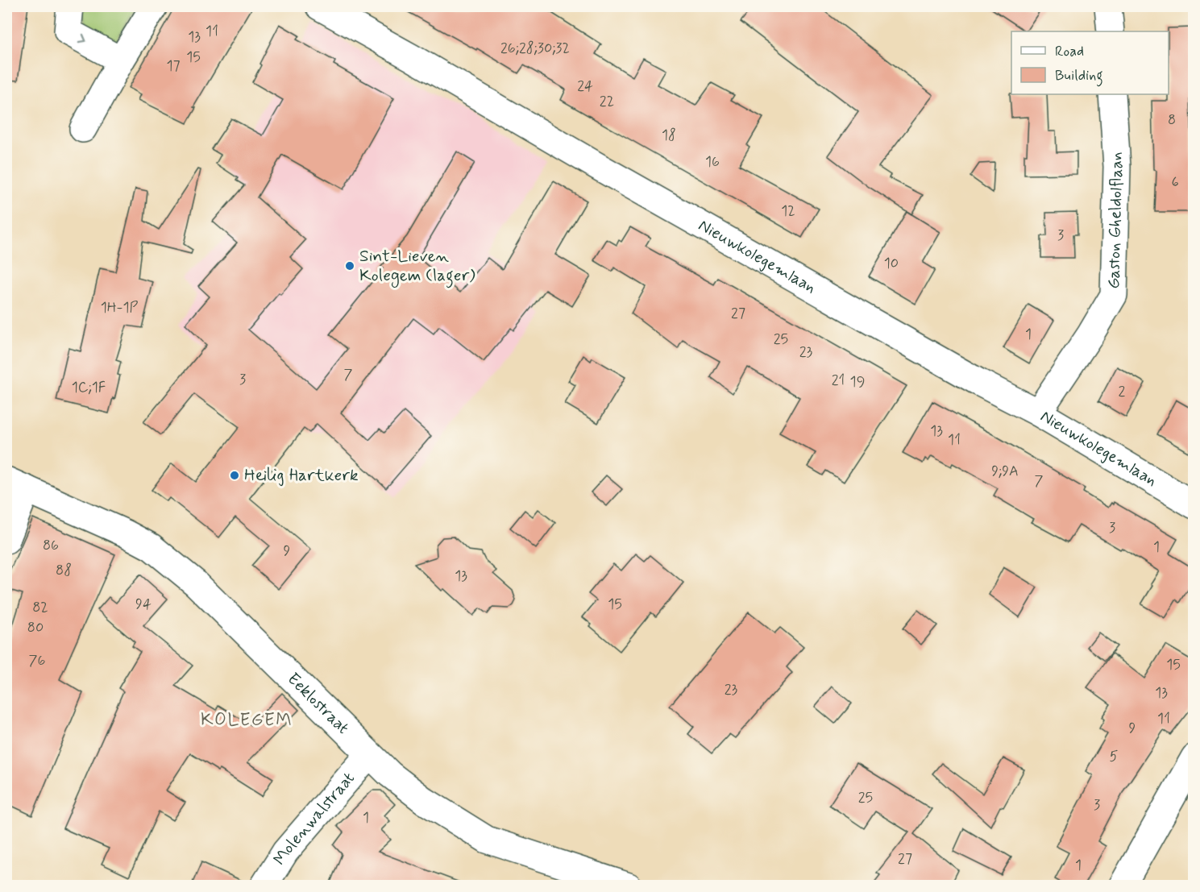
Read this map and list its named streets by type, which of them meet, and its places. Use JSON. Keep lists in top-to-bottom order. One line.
{"streets":{"street":["Gaston Gheldolflaan","Nieuwkolegemlaan","Eeklostraat","Molenwalstraat"]},"crossings":[["Gaston Gheldolflaan","Nieuwkolegemlaan"],["Eeklostraat","Molenwalstraat"]],"districts":["KOLEGEM"],"places":["Sint-Lieven Kolegem (lager)","Heilig Hartkerk"],"house_numbers":["11","13","26;28;30;32","15","17","24","22","8","18","16","6","12","3","10","1H-1P","27","1","25","23","7","3","21","19","1C;1F","2","13","11","9;9A","7","3","86","1","9","88","13","94","15","82","80","76","15","23","13","11","9","5","25","3","1","27","1"],"legend":["Road","Building"]}
